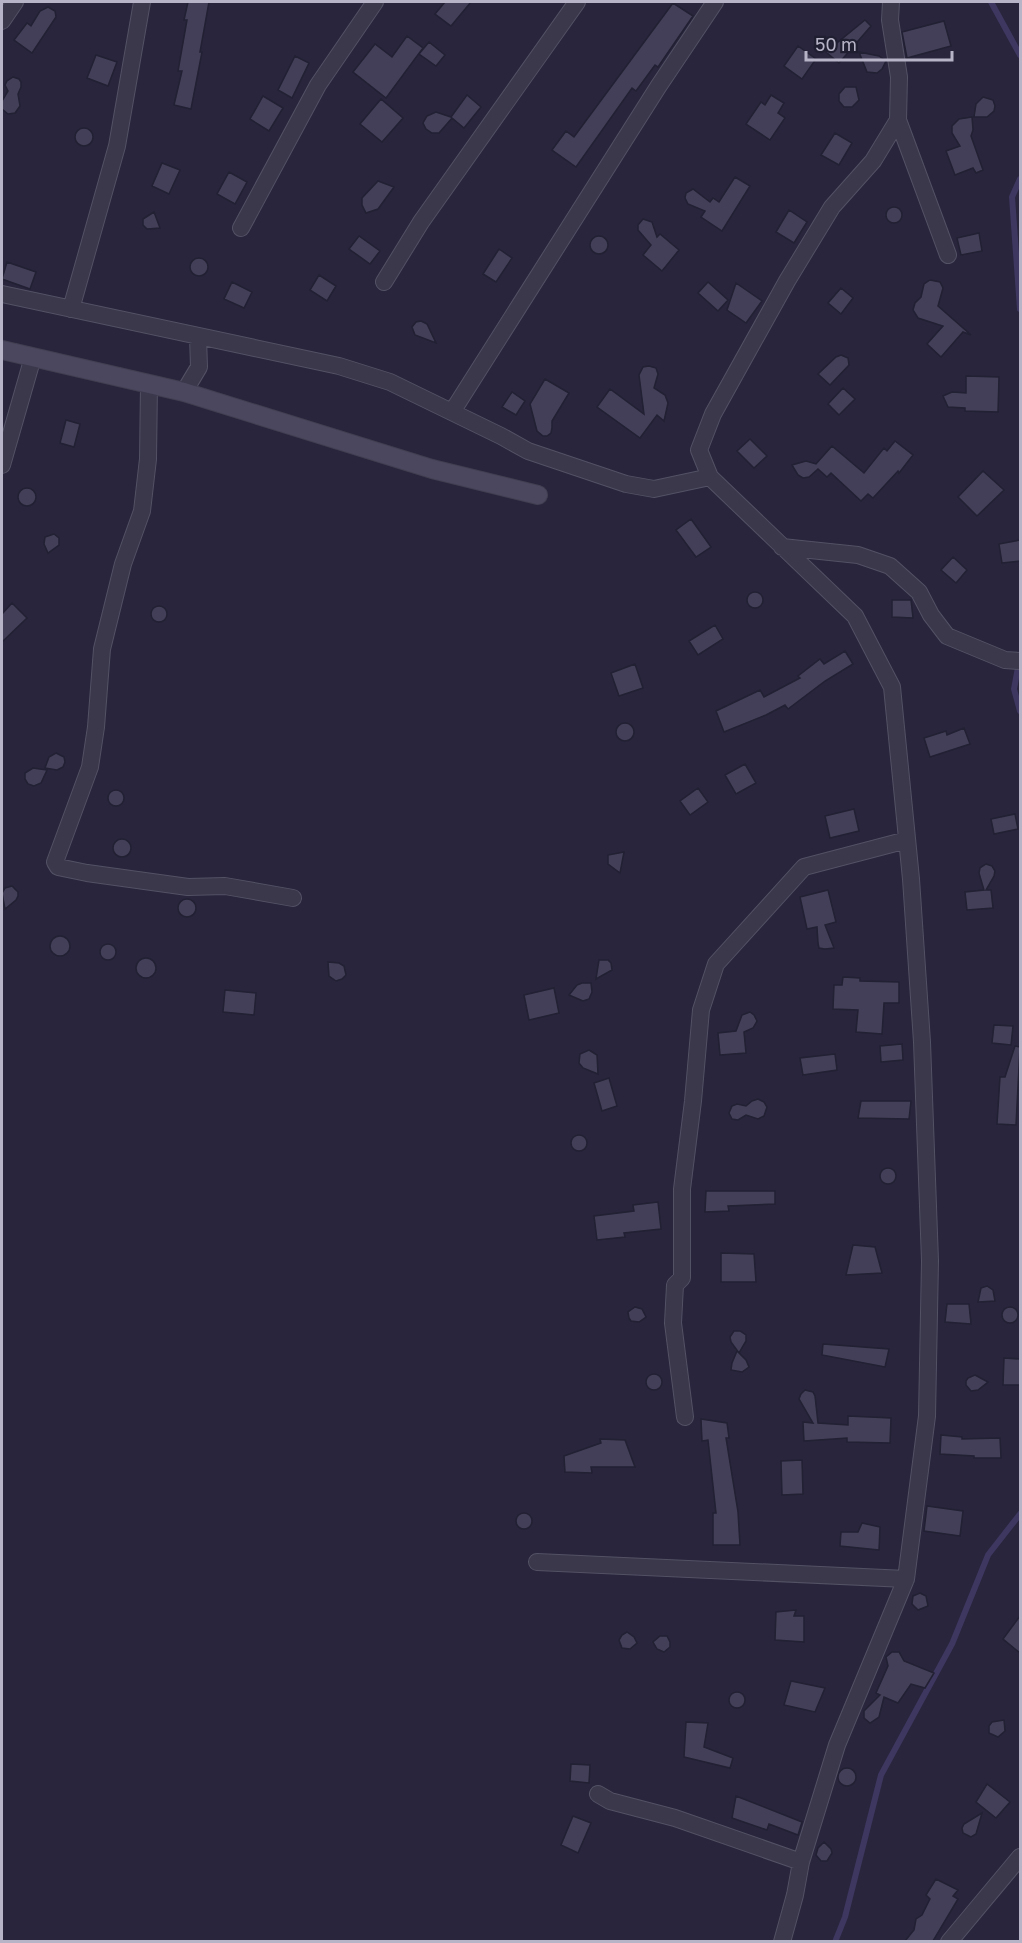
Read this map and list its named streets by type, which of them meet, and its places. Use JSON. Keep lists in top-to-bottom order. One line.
{"scale_bar":"50 m"}
